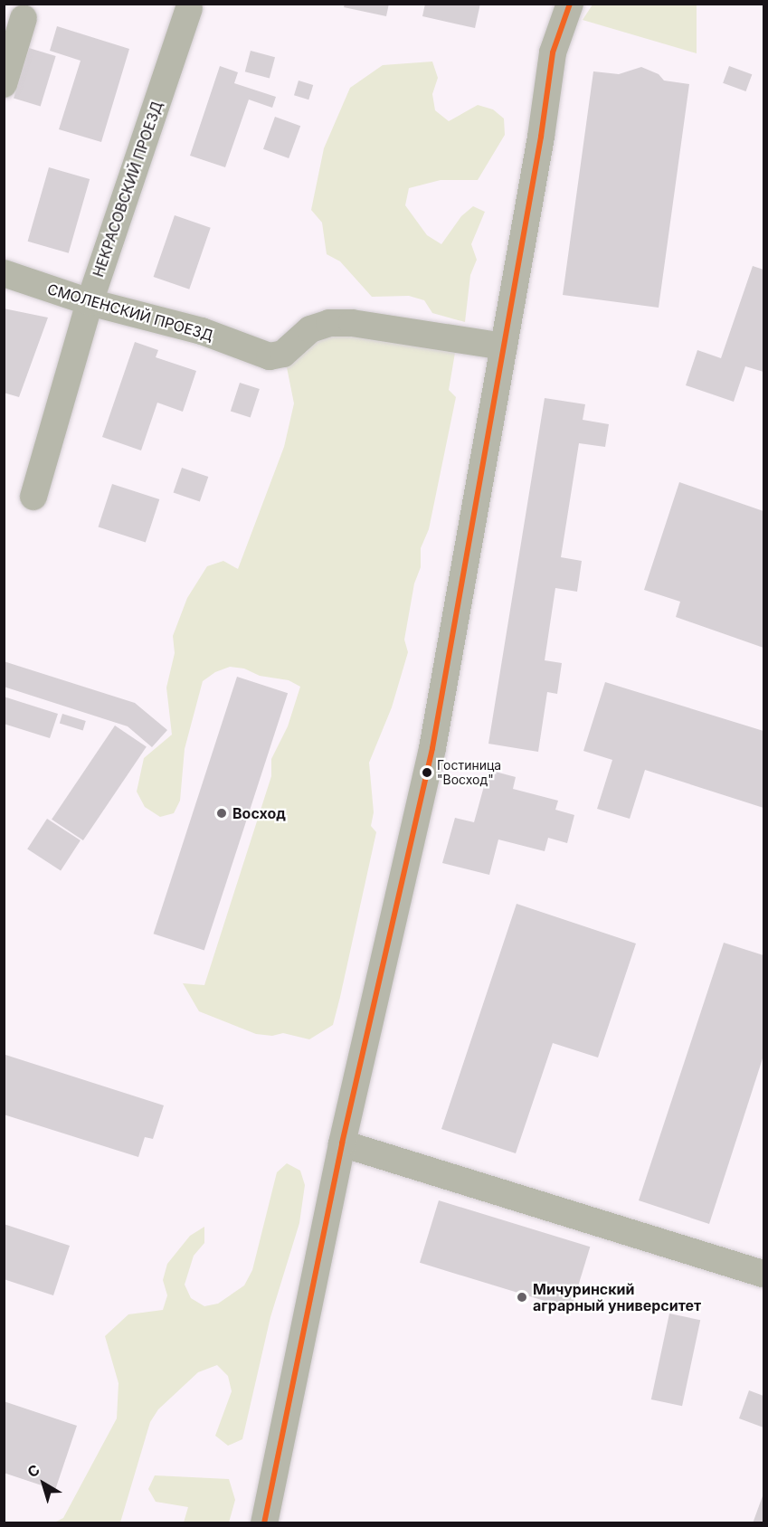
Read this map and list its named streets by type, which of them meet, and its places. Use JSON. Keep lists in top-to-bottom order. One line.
{"streets":{"street":["НЕКРАСОВСКИЙ ПРОЕЗД","СМОЛЕНСКИЙ ПРОЕЗД"]},"crossings":[["НЕКРАСОВСКИЙ ПРОЕЗД","СМОЛЕНСКИЙ ПРОЕЗД"]],"places":["Гостиница \"Восход\"","Восход","Мичуринский аграрный университет"],"north":"top left"}
